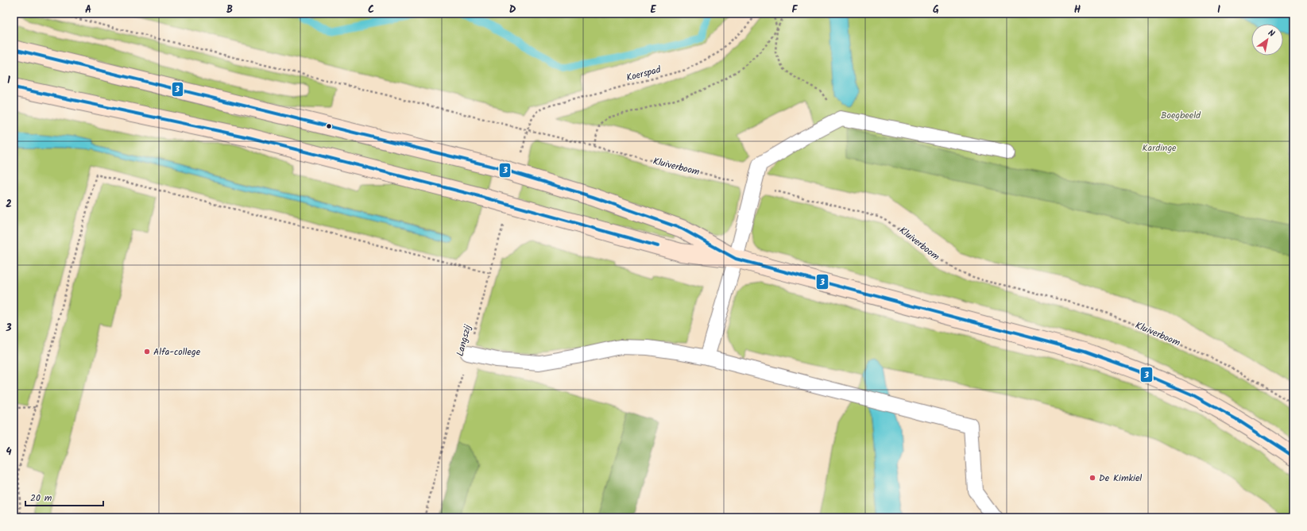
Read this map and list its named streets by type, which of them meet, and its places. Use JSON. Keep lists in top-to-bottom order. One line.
{"streets":{"path":["Koerspad","Kluiverboom","Langszij"]},"crossings":[["Koerspad","Kluiverboom"]],"parks":["Boegbeeld","Kardinge"],"places":["Alfa-college","De Kimkiel"],"lines":["transit line 3"],"scale_bar":"20 m","north":"top right","grid":{"columns":["A","B","C","D","E","F","G","H","I"],"rows":["1","2","3","4"]}}
